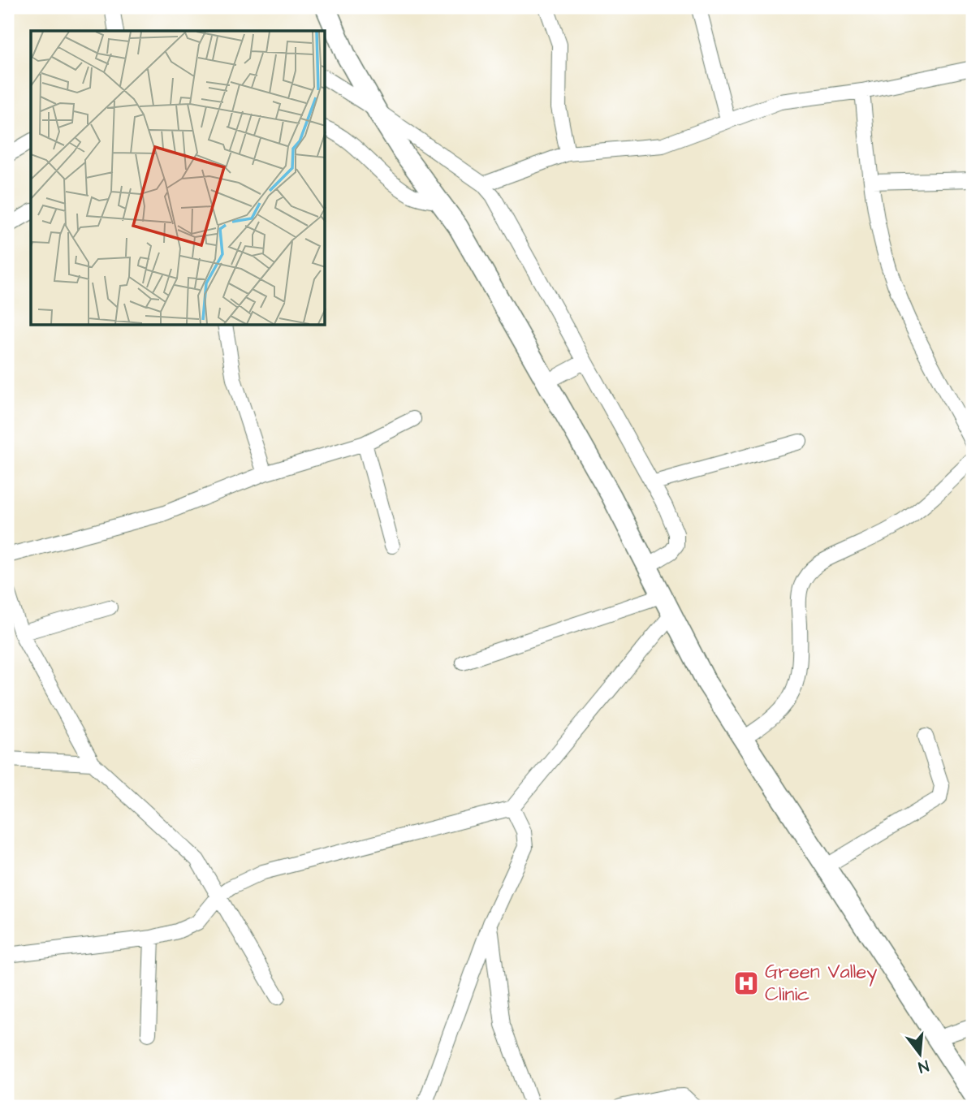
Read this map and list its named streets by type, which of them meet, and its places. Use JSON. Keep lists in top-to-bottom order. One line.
{"places":{"hospital":["Green Valley Clinic"]},"north":"bottom"}
